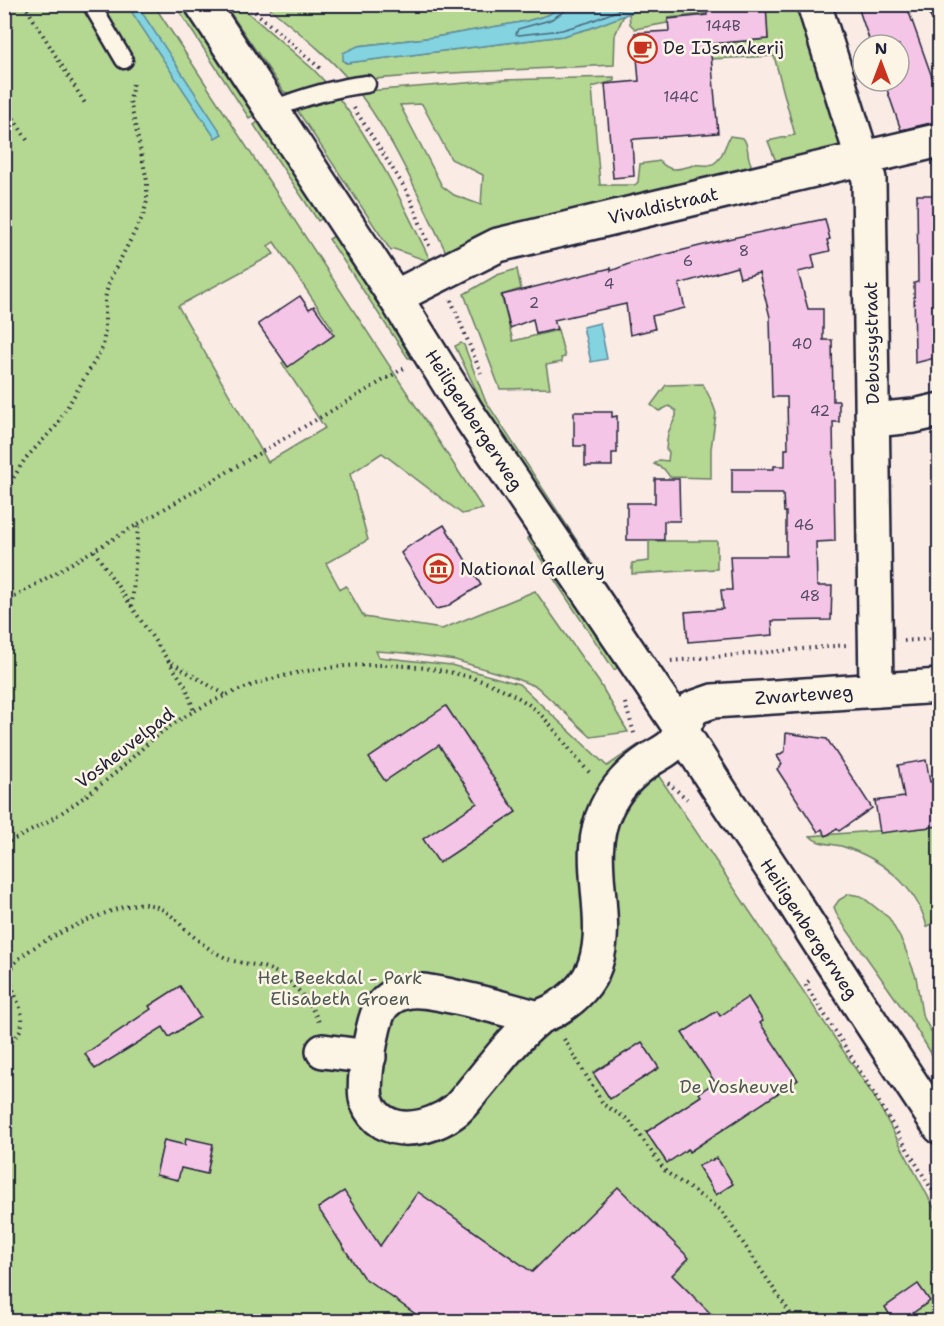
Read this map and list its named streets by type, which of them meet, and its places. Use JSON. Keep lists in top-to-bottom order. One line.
{"streets":{"street":["Vivaldistraat","Debussystraat","Heiligenbergerweg","Zwarteweg"],"path":["Vosheuvelpad"]},"crossings":[["Vivaldistraat","Debussystraat"],["Vivaldistraat","Heiligenbergerweg"],["Debussystraat","Zwarteweg"],["Heiligenbergerweg","Zwarteweg"]],"parks":["Het Beekdal - Park Elisabeth Groen","De Vosheuvel"],"places":{"cafe":["De IJsmakerij"],"museum":["National Gallery"]},"house_numbers":["144B","144C","8","6","4","2","40","42","46","48"],"north":"top"}
